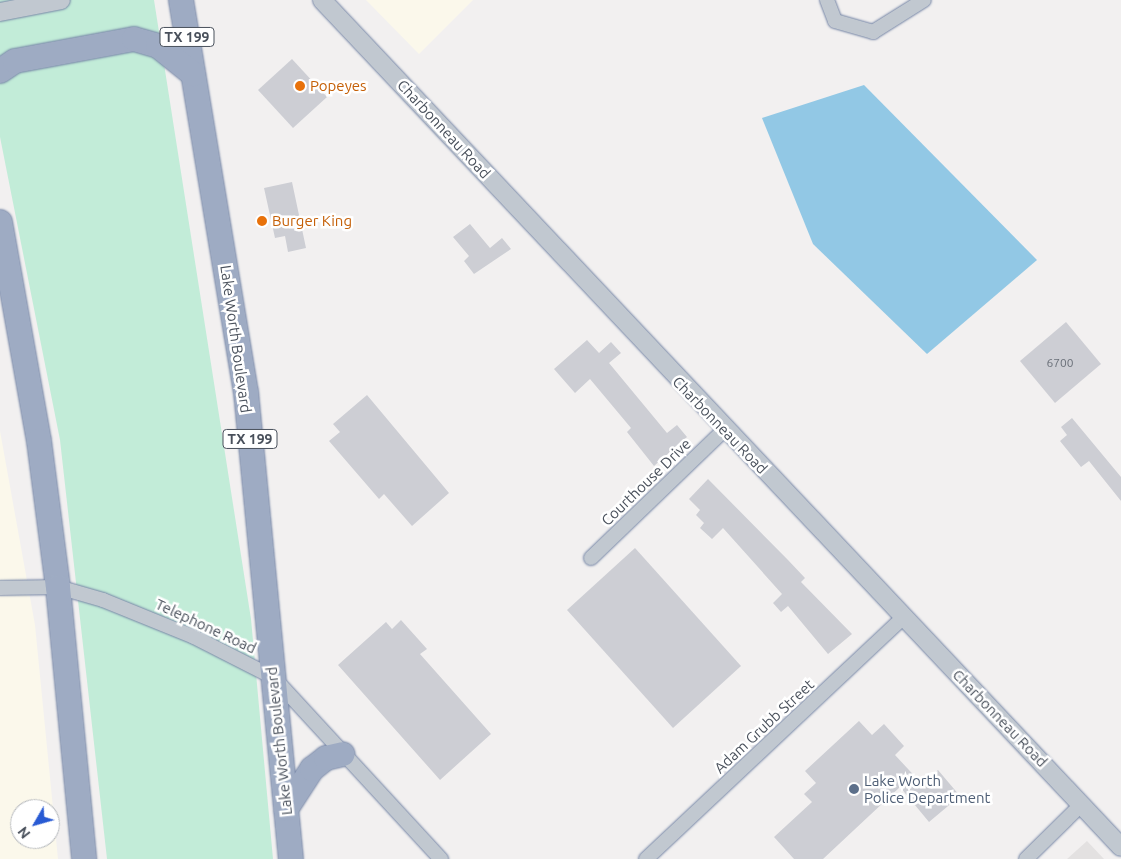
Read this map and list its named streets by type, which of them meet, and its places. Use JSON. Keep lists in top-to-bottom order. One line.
{"streets":{"highway":["TX 199","Lake Worth Boulevard"],"street":["Charbonneau Road","Courthouse Drive","Telephone Road","Adam Grubb Street"]},"crossings":[["Charbonneau Road","Courthouse Drive"],["Charbonneau Road","Adam Grubb Street"],["Lake Worth Boulevard","Telephone Road"]],"places":["Popeyes","Burger King","Lake Worth Police Department"],"house_numbers":["6700"],"north":"bottom left"}
